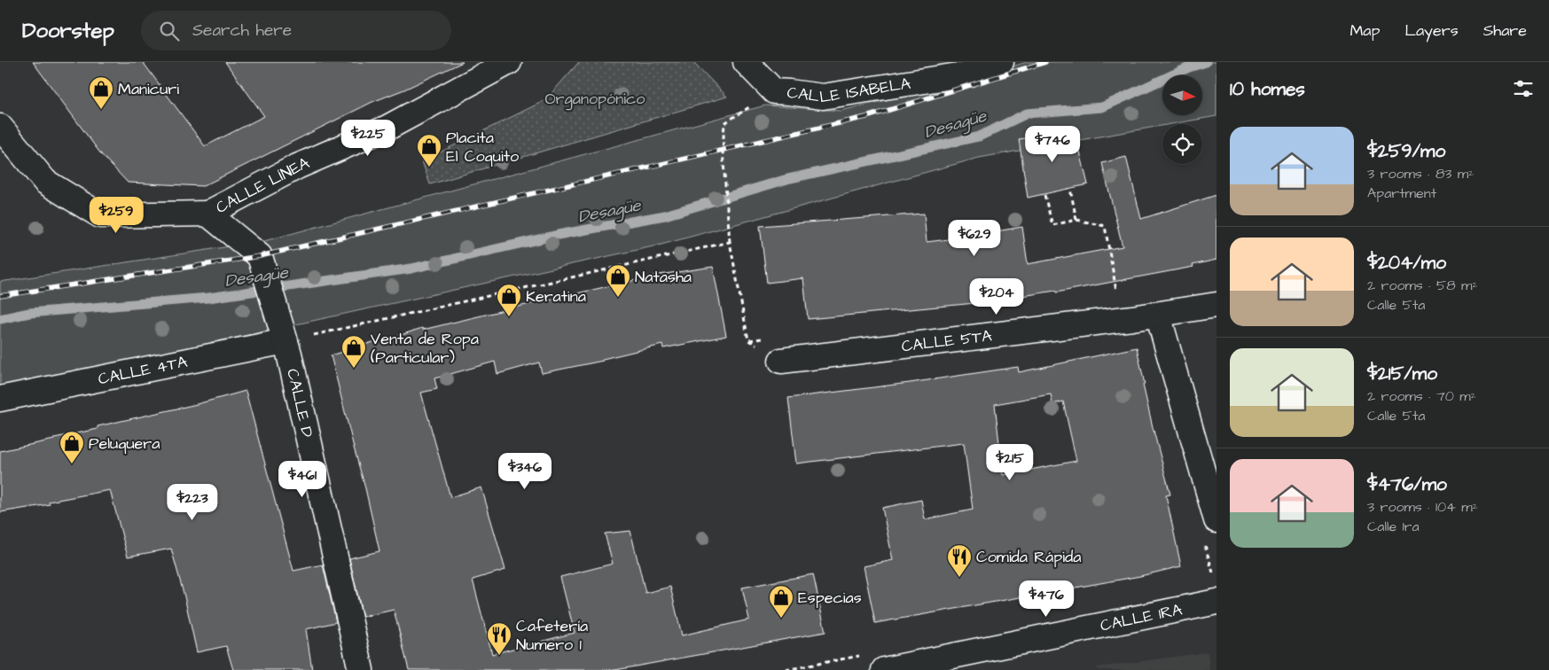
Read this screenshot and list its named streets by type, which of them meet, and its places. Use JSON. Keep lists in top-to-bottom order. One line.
{"streets":{"street":["CALLE ISABELA","CALLE LÍNEA","CALLE 5TA","CALLE 4TA","CALLE D","CALLE 1RA"]},"crossings":[["CALLE LÍNEA","CALLE D"],["CALLE 4TA","CALLE D"]],"water":["Desagüe"],"parks":["Organopónico"],"places":{"shop":["Manicuri","Placita El Coquito","Natasha","Keratina","Venta de Ropa (Particular)","Peluquera","Especias"],"restaurant":["Comida Rápida","Cafetería Numero 1"]},"north":"right","page":{"header":"Doorstep","search":"Search here","nav":["Map","Layers","Share"],"heading":"10 homes","list":[{"name":"$259/mo","note":"3 rooms · 83 m² · Apartment"},{"name":"$204/mo","note":"2 rooms · 58 m² · Calle 5ta"},{"name":"$215/mo","note":"2 rooms · 70 m² · Calle 5ta"},{"name":"$476/mo","note":"3 rooms · 104 m² · Calle 1ra"}],"price":["$225","$746","$259","$629","$204","$215","$346","$461","$223","$476"]}}
